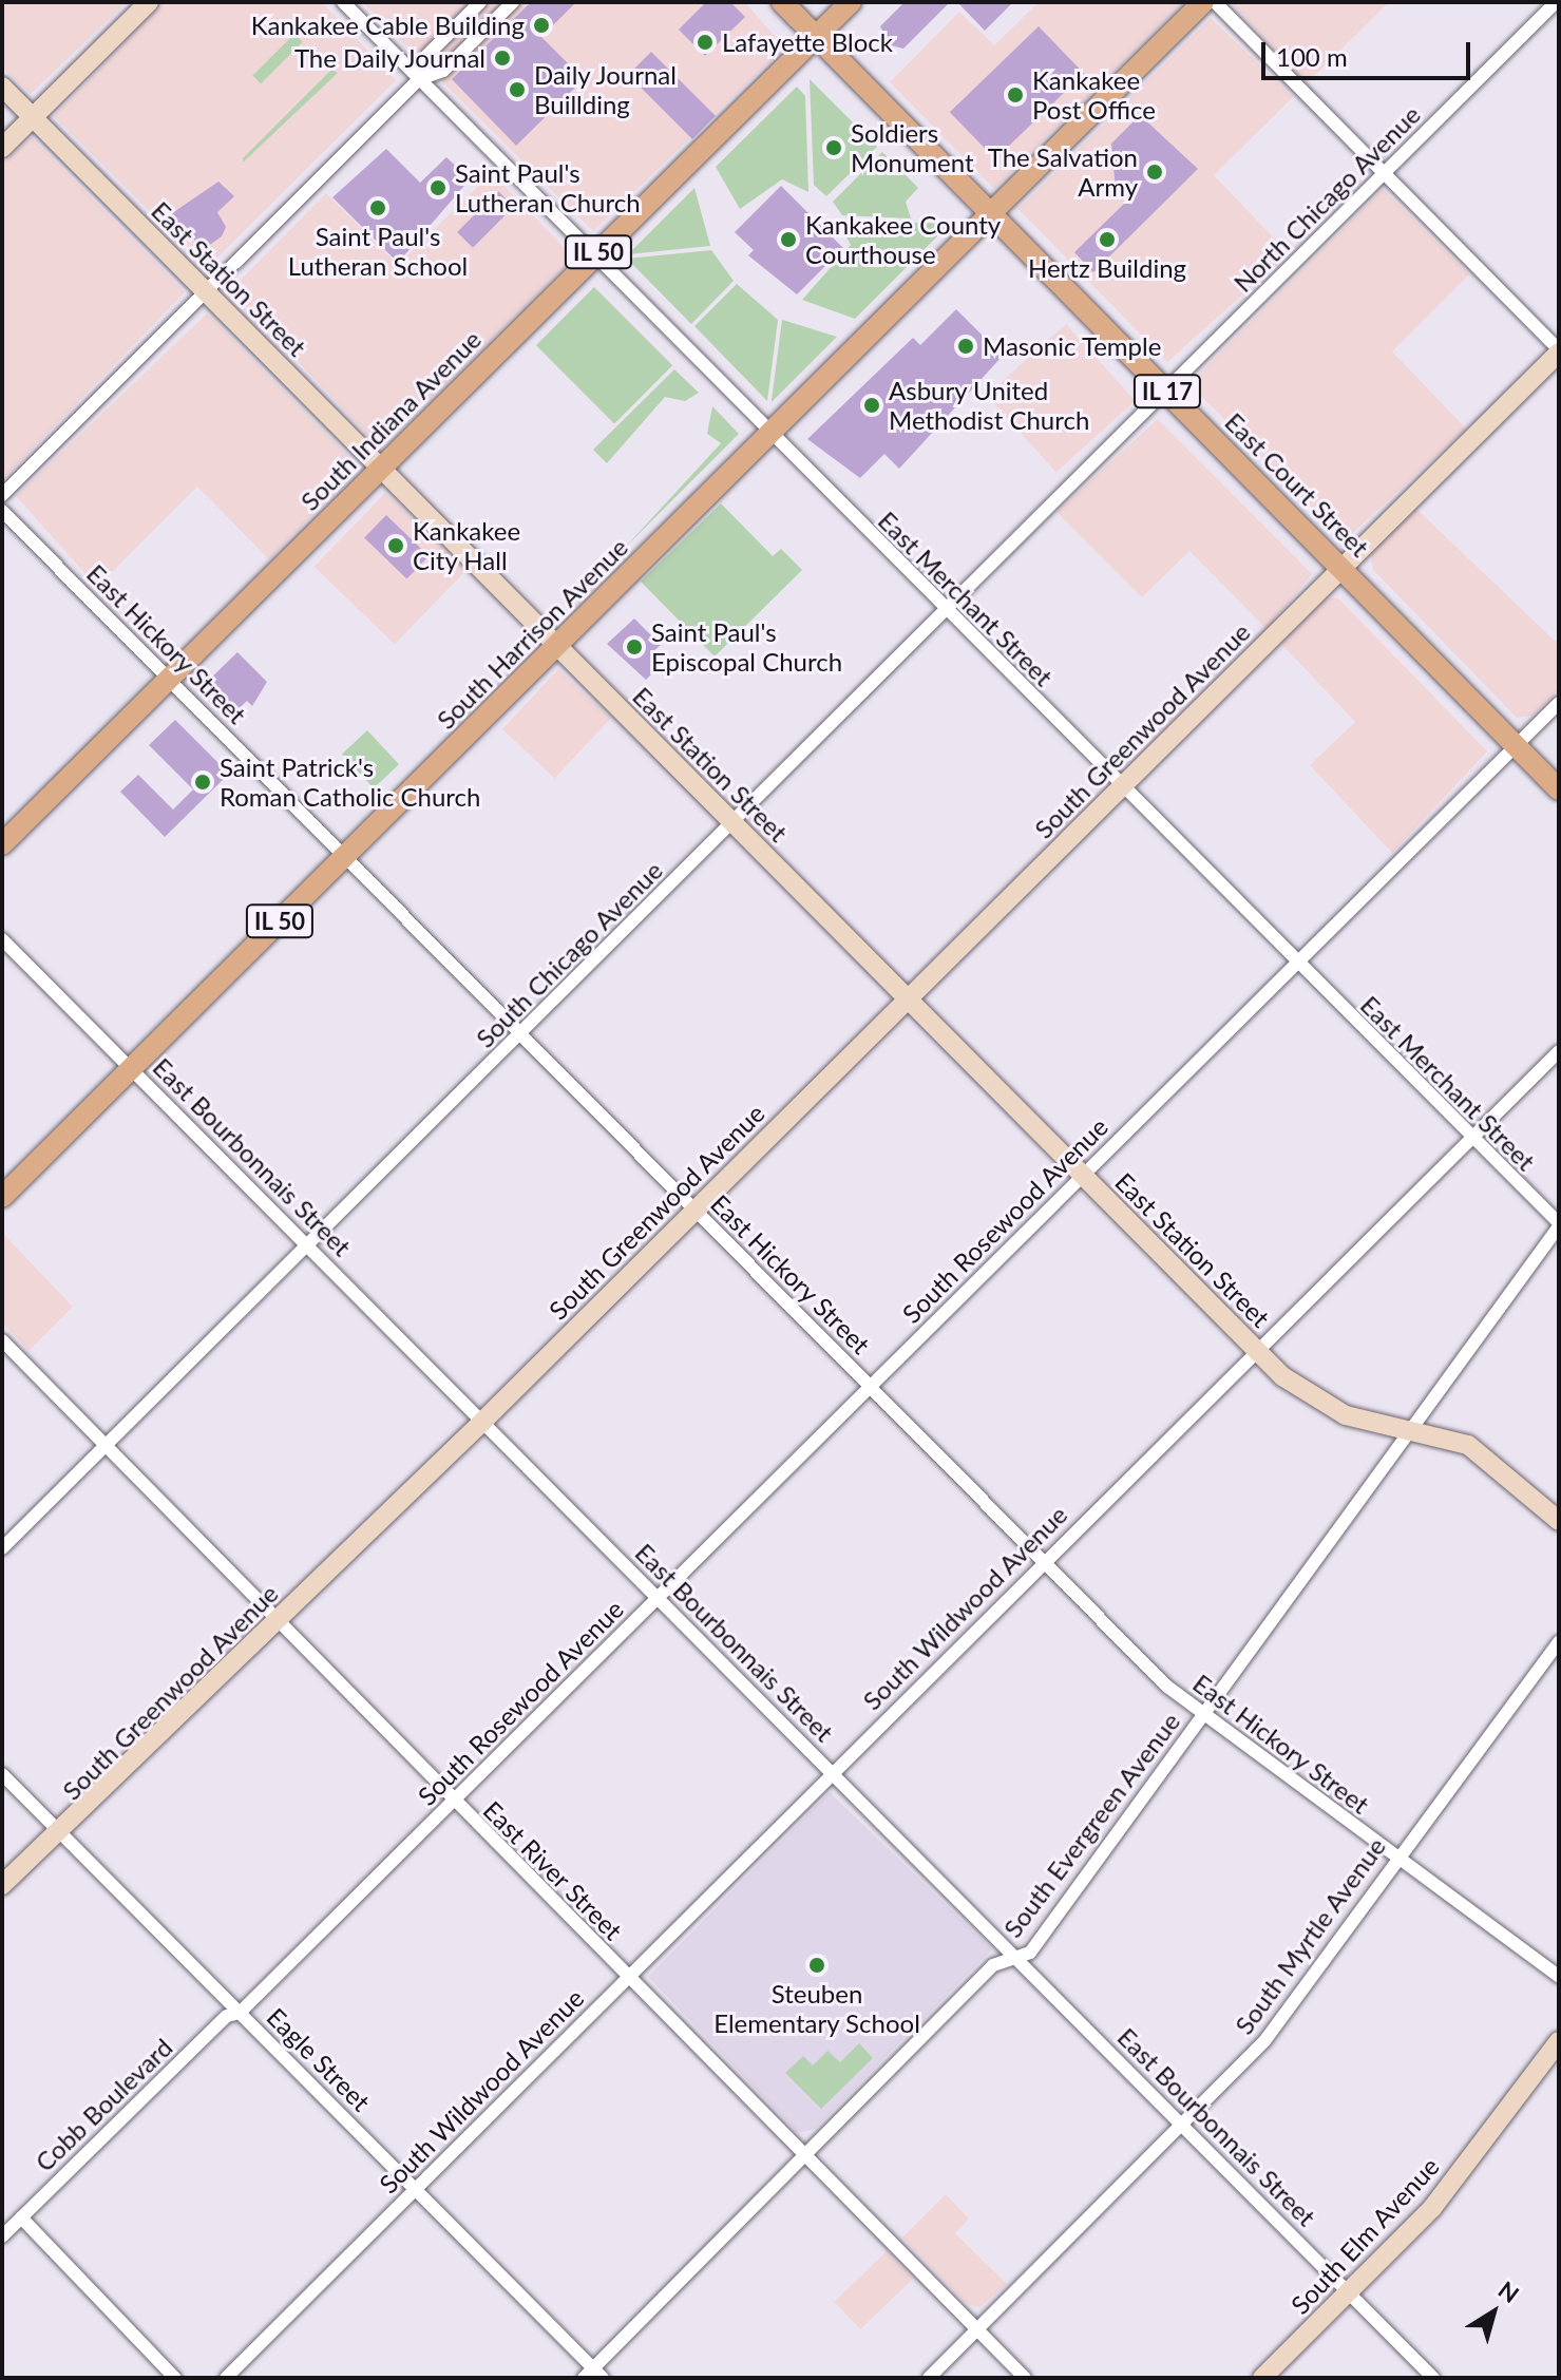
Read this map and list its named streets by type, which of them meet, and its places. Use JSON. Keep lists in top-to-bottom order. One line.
{"streets":{"main road":["IL 50","IL 17","South Indiana Avenue","East Court Street","South Harrison Avenue"],"street":["North Chicago Avenue","East Station Street","East Merchant Street","East Hickory Street","South Greenwood Avenue","South Chicago Avenue","East Bourbonnais Street","South Rosewood Avenue","South Wildwood Avenue","South Evergreen Avenue","East River Street","South Myrtle Avenue","Eagle Street","Cobb Boulevard","South Elm Avenue"]},"crossings":[["North Chicago Avenue","East Court Street"],["North Chicago Avenue","South Chicago Avenue"],["IL 50","South Indiana Avenue"],["IL 50","East Court Street"],["IL 50","South Harrison Avenue"],["East Station Street","South Indiana Avenue"],["East Station Street","South Harrison Avenue"],["East Station Street","South Greenwood Avenue"],["East Station Street","South Chicago Avenue"],["East Station Street","South Rosewood Avenue"],["East Station Street","South Wildwood Avenue"],["East Station Street","South Evergreen Avenue"],["South Indiana Avenue","East Court Street"],["South Indiana Avenue","East Merchant Street"],["South Indiana Avenue","East Hickory Street"],["East Court Street","South Harrison Avenue"],["East Court Street","South Greenwood Avenue"],["East Court Street","South Chicago Avenue"],["East Court Street","South Rosewood Avenue"],["East Merchant Street","South Harrison Avenue"],["East Merchant Street","South Greenwood Avenue"],["East Merchant Street","South Chicago Avenue"],["East Merchant Street","South Rosewood Avenue"],["East Merchant Street","South Wildwood Avenue"],["East Merchant Street","South Evergreen Avenue"],["South Harrison Avenue","East Hickory Street"],["South Harrison Avenue","East Bourbonnais Street"],["East Hickory Street","South Greenwood Avenue"],["East Hickory Street","South Chicago Avenue"],["East Hickory Street","South Rosewood Avenue"],["East Hickory Street","South Wildwood Avenue"],["East Hickory Street","South Evergreen Avenue"],["East Hickory Street","South Myrtle Avenue"],["South Greenwood Avenue","East Bourbonnais Street"],["South Greenwood Avenue","East River Street"],["South Greenwood Avenue","Eagle Street"],["South Chicago Avenue","East Bourbonnais Street"],["South Chicago Avenue","East River Street"],["East Bourbonnais Street","South Rosewood Avenue"],["East Bourbonnais Street","South Wildwood Avenue"],["East Bourbonnais Street","South Evergreen Avenue"],["East Bourbonnais Street","South Myrtle Avenue"],["East Bourbonnais Street","South Elm Avenue"],["South Rosewood Avenue","East River Street"],["South Rosewood Avenue","Eagle Street"],["South Rosewood Avenue","Cobb Boulevard"],["South Wildwood Avenue","East River Street"],["South Wildwood Avenue","Eagle Street"],["South Evergreen Avenue","East River Street"],["South Evergreen Avenue","Eagle Street"],["East River Street","South Myrtle Avenue"],["Eagle Street","Cobb Boulevard"]],"places":["Kankakee Cable Building","Lafayette Block","The Daily Journal","Daily Journal Buillding","Kankakee Post Office","Soldiers Monument","The Salvation Army","Saint Paul's Lutheran Church","Saint Paul's Lutheran School","Kankakee County Courthouse","Hertz Building","Masonic Temple","Asbury United Methodist Church","Kankakee City Hall","Saint Paul's Episcopal Church","Saint Patrick's Roman Catholic Church","Steuben Elementary School"],"scale_bar":"100 m","north":"top right"}
